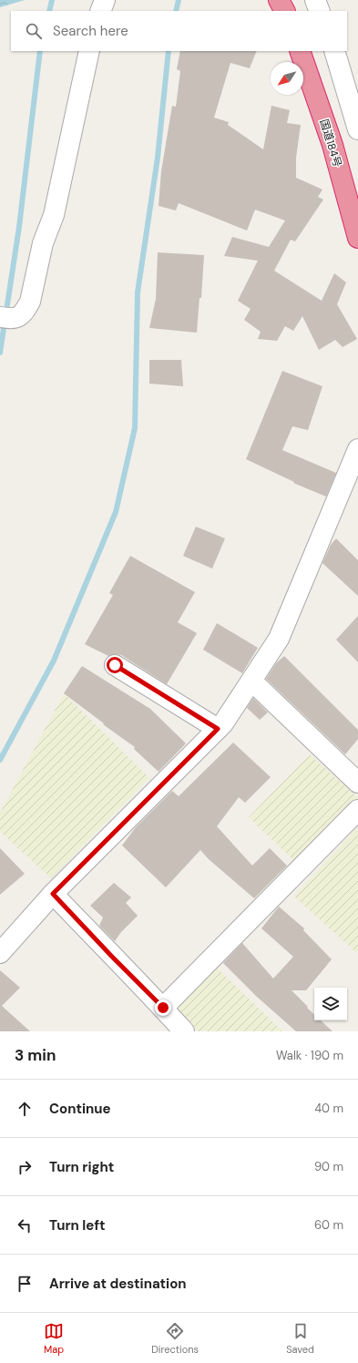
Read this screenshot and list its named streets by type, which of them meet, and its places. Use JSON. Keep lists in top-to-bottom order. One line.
{"streets":{"highway":["国道184号"]},"north":"bottom left","page":{"search":"Search here","heading":["3 min","Walk · 190 m"],"list":[["Continue","40 m"],["Turn right","90 m"],["Turn left","60 m"],"Arrive at destination"],"nav":["Map","Directions","Saved"]}}
